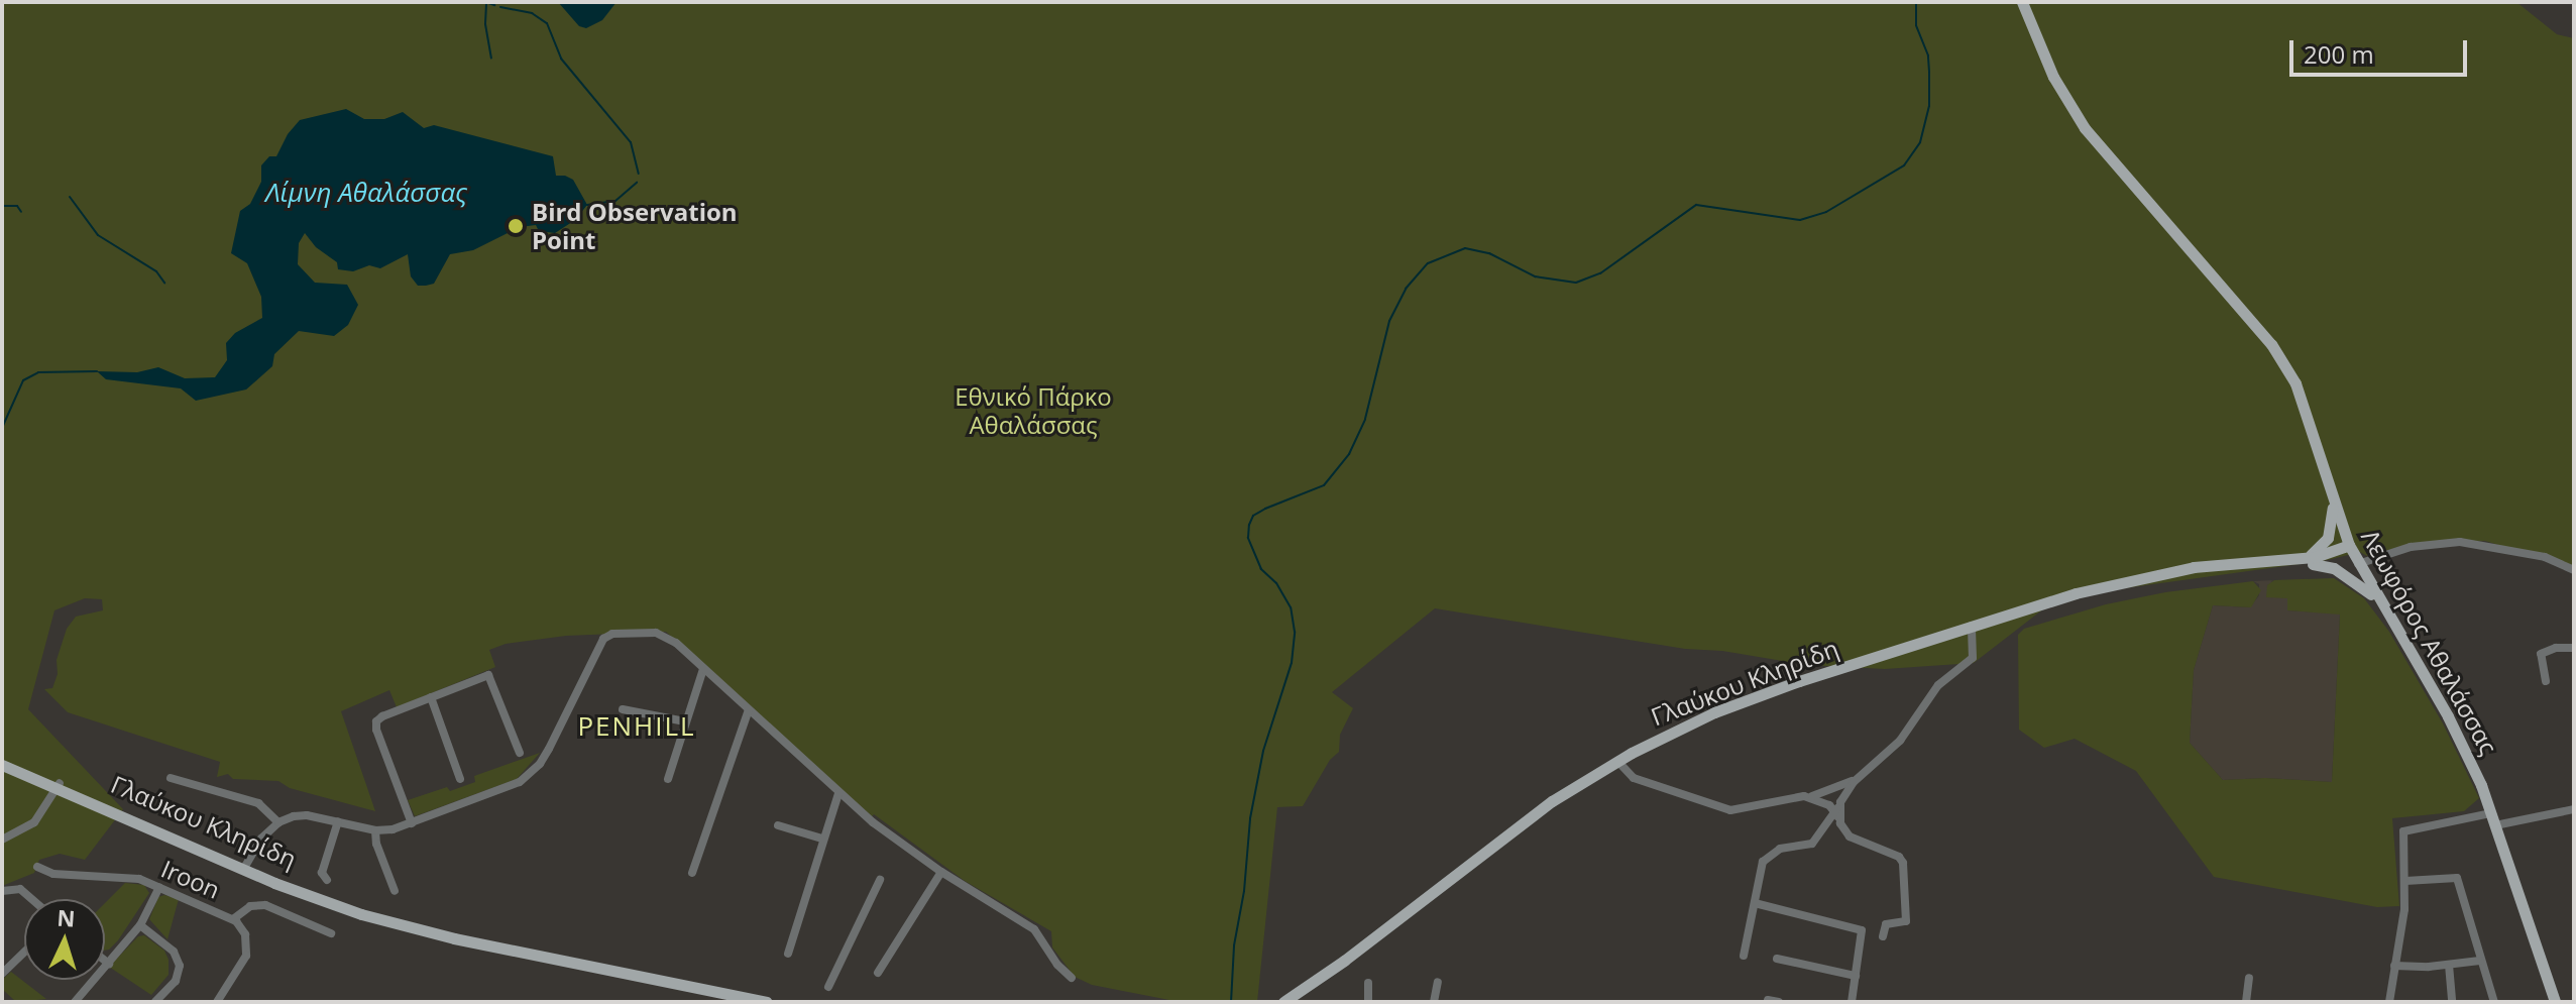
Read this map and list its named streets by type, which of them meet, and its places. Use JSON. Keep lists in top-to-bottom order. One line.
{"streets":{"main road":["Λεωφόρος Αθαλάσσας","Γλαύκου Κληρίδη"],"street":["Iroon"]},"crossings":[["Λεωφόρος Αθαλάσσας","Γλαύκου Κληρίδη"]],"districts":["PENHILL"],"water":["Λίμνη Αθαλάσσας"],"parks":["Εθνικό Πάρκο Αθαλάσσας"],"places":["Bird Observation Point"],"scale_bar":"200 m","north":"top"}
